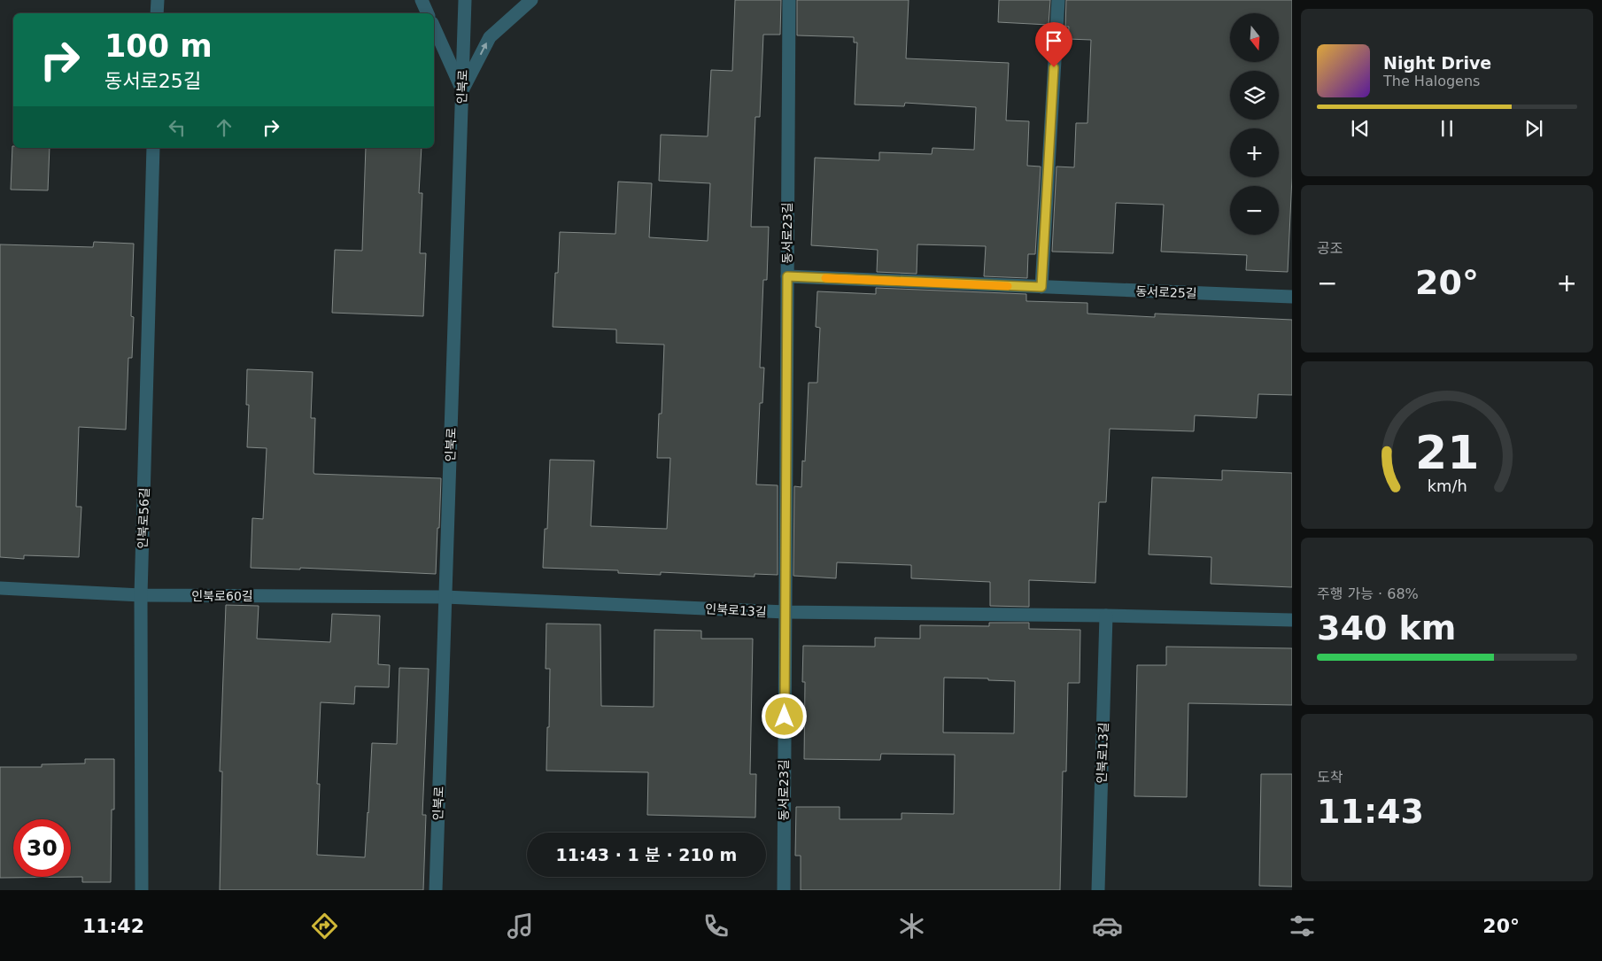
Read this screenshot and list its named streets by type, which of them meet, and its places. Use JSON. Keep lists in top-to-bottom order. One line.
{"streets":{"street":["인북로","동서로23길","동서로25길","인북로56길","인북로60길","인북로13길"]},"crossings":[["인북로","인북로60길"],["인북로","인북로13길"],["동서로23길","동서로25길"],["동서로23길","인북로13길"],["인북로56길","인북로60길"],["인북로60길","인북로13길"]],"north":"bottom","page":{"map_buttons":["+","−"],"turn":["100 m","동서로25길"],"song":["Night Drive","The Halogens"],"tile":["공조",["주행 가능 · 68%","340 km"],["도착","11:43"]],"heat":["−","20°","+"],"limit":"30","trip":"11:43 · 1 분 · 210 m","tabs":["11:42","20°"],"gauge":["21","km/h"]}}
